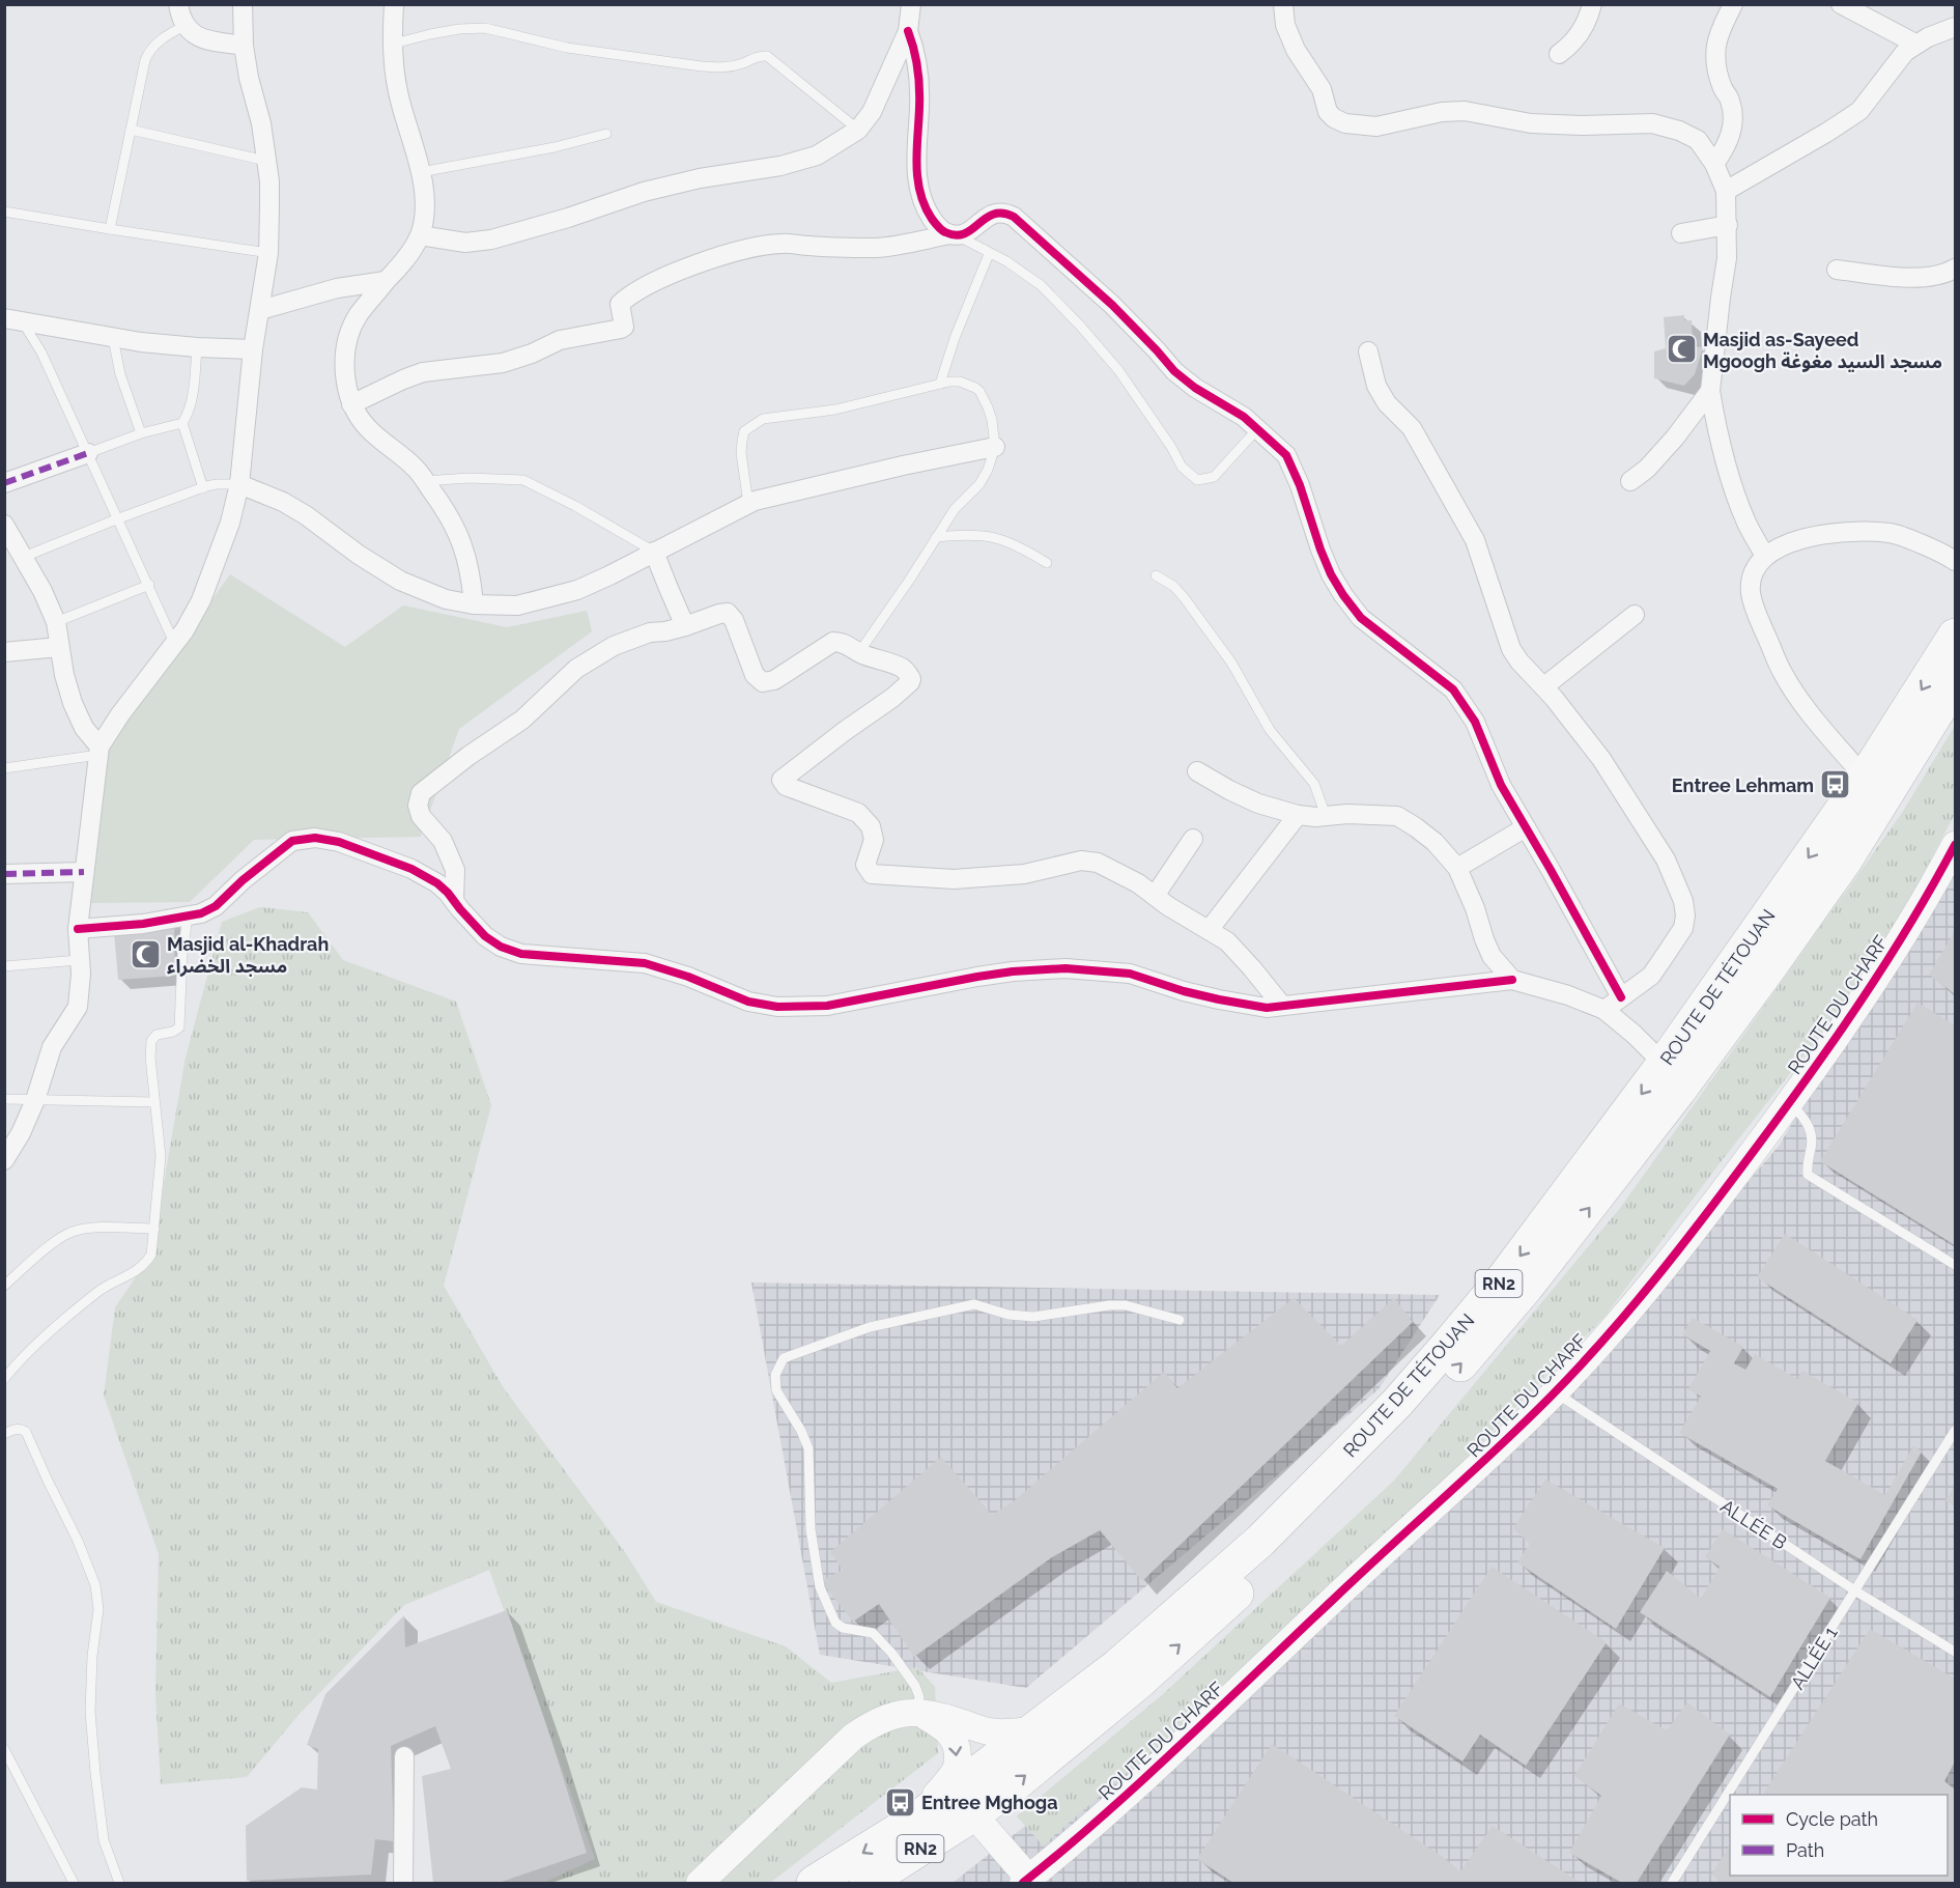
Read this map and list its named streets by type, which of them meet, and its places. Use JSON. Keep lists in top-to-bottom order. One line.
{"streets":{"highway":["ROUTE DE TÉTOUAN","RN2"],"street":["ROUTE DU CHARF"],"lane":["ALLÉE B","ALLÉE 1"]},"crossings":[["ROUTE DU CHARF","ALLÉE B"],["ALLÉE B","ALLÉE 1"]],"places":{"mosque":["Masjid as-Sayeed Mgoogh مسجد السيد مغوغة","Masjid al-Khadrah مسجد الخضراء"],"bus stop":["Entree Lehmam","Entree Mghoga"]},"legend":["Cycle path","Path"]}
